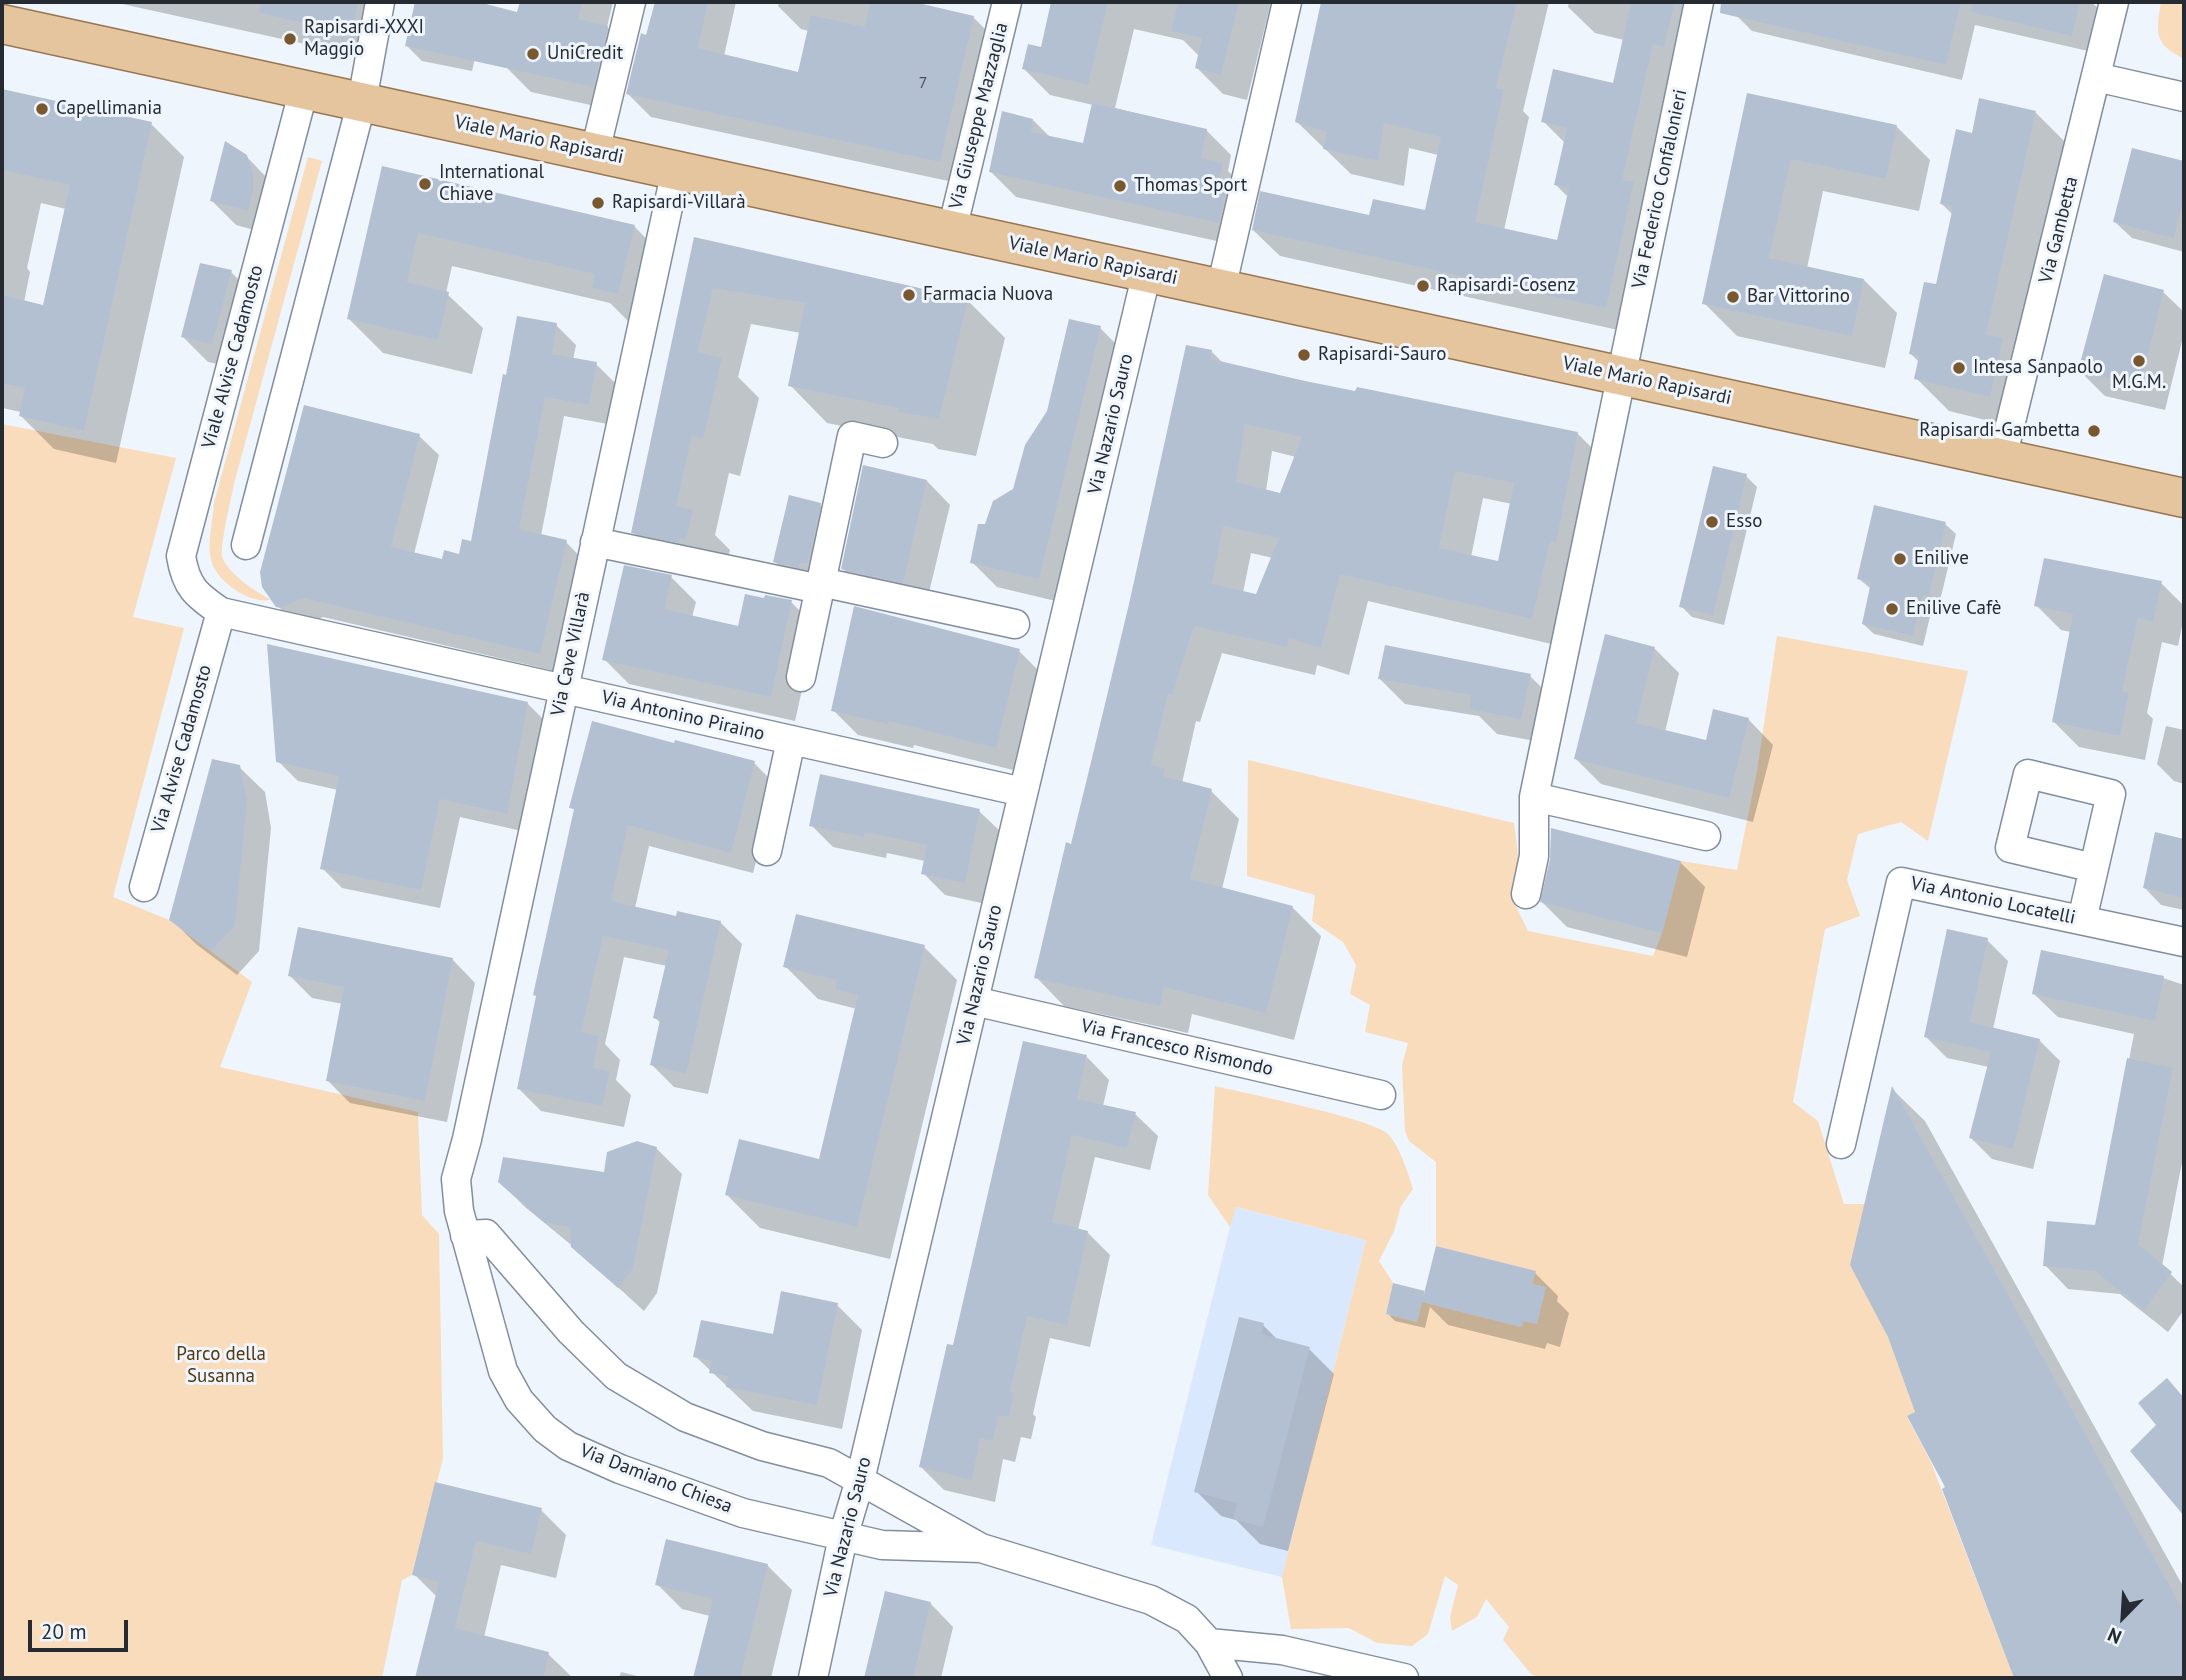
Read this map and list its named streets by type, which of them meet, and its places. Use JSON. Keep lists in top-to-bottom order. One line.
{"streets":{"main road":["Viale Mario Rapisardi"],"street":["Via Giuseppe Mazzaglia","Via Federico Confalonieri","Via Gambetta","Viale Alvise Cadamosto","Via Nazario Sauro","Via Cave Villarà","Via Antonino Piraino","Via Alvise Cadamosto","Via Antonio Locatelli","Via Francesco Rismondo","Via Damiano Chiesa"]},"crossings":[["Via Giuseppe Mazzaglia","Viale Mario Rapisardi"],["Viale Mario Rapisardi","Via Federico Confalonieri"],["Viale Mario Rapisardi","Via Gambetta"],["Viale Mario Rapisardi","Viale Alvise Cadamosto"],["Viale Mario Rapisardi","Via Nazario Sauro"],["Viale Mario Rapisardi","Via Cave Villarà"],["Viale Alvise Cadamosto","Via Antonino Piraino"],["Viale Alvise Cadamosto","Via Alvise Cadamosto"],["Via Nazario Sauro","Via Antonino Piraino"],["Via Nazario Sauro","Via Francesco Rismondo"],["Via Nazario Sauro","Via Damiano Chiesa"],["Via Cave Villarà","Via Antonino Piraino"],["Via Cave Villarà","Via Damiano Chiesa"],["Via Antonino Piraino","Via Alvise Cadamosto"]],"parks":["Parco della Susanna"],"places":["Rapisardi-XXXI Maggio","UniCredit","Capellimania","International Chiave","Thomas Sport","Rapisardi-Villarà","Rapisardi-Cosenz","Farmacia Nuova","Bar Vittorino","Rapisardi-Sauro","M.G.M.","Intesa Sanpaolo","Rapisardi-Gambetta","Esso","Enilive","Enilive Cafè"],"house_numbers":["7"],"scale_bar":"20 m","north":"bottom left"}
